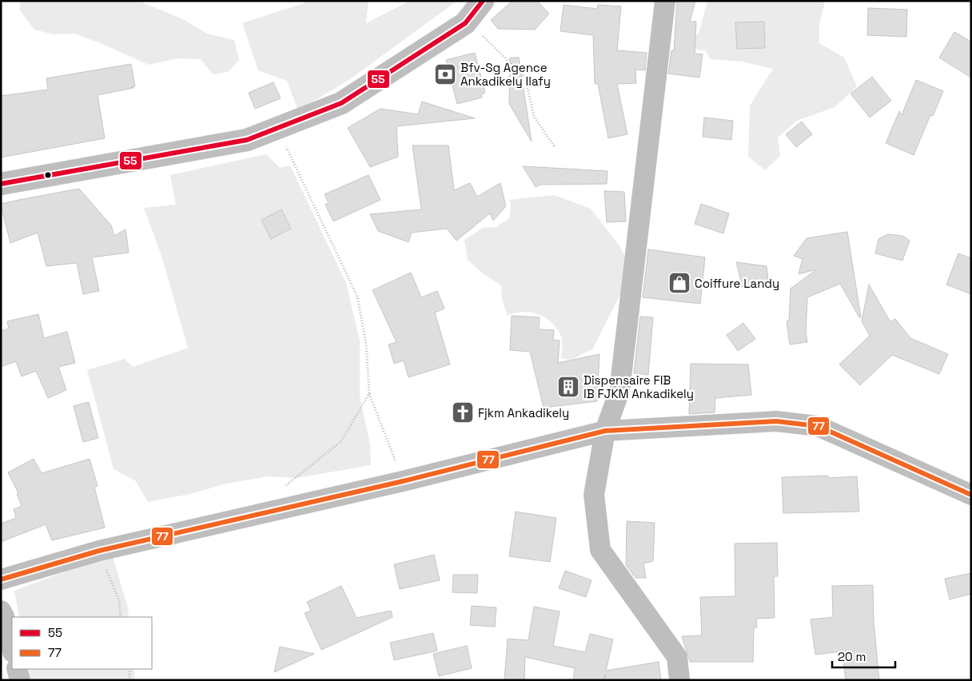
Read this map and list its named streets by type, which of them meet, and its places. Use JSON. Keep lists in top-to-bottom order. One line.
{"places":{"bank":["Bfv-Sg Agence Ankadikely Ilafy"],"shop":["Coiffure Landy"],"building":["Dispensaire FIB IB FJKM Ankadikely"],"church":["Fjkm Ankadikely"]},"lines":["transit line 55","transit line 77"],"legend":["55","77"],"scale_bar":"20 m"}
